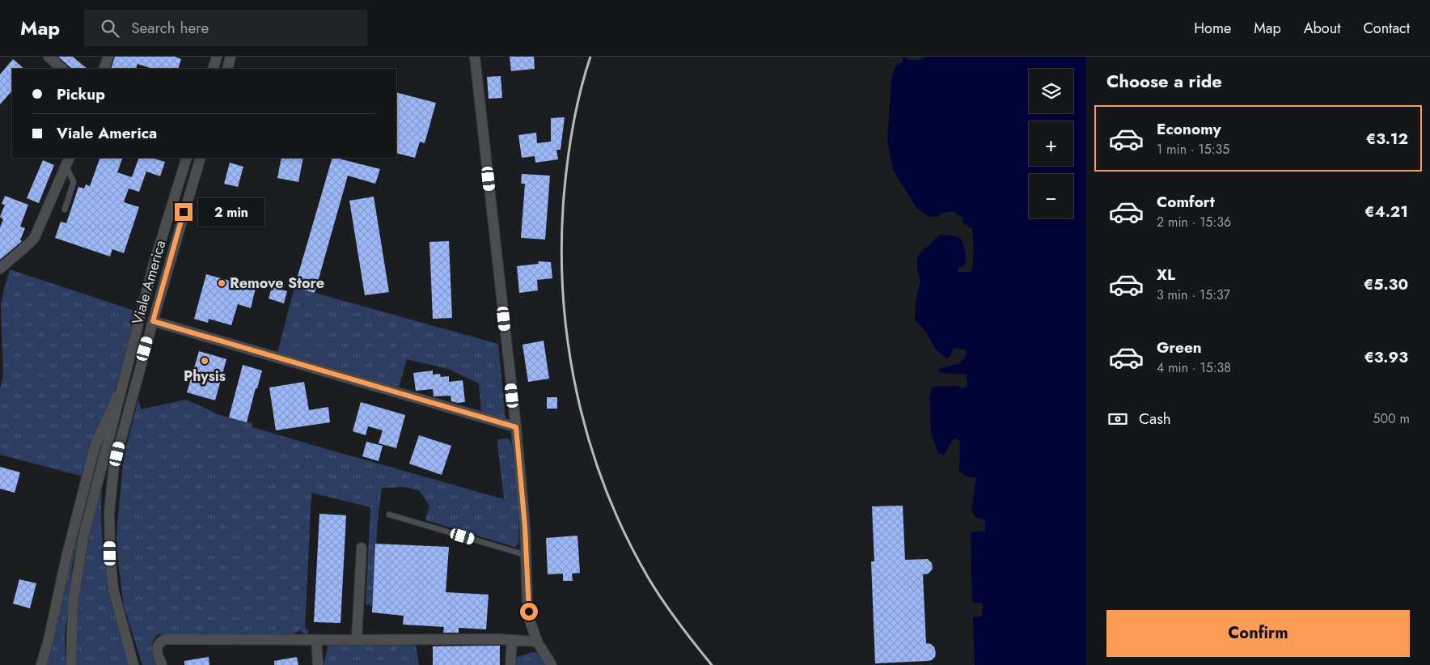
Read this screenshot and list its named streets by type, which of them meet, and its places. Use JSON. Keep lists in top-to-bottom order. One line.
{"streets":{"street":["Viale America"]},"places":["Remove Store","Physis"],"page":{"header":"Map","search":"Search here","nav":["Home","Map","About","Contact"],"heading":"Choose a ride","map_buttons":["+","−"],"banner":["Pickup","Viale America"],"list":[{"name":"Economy","note":"1 min · 15:35","value":"€3.12"},{"name":"Comfort","note":"2 min · 15:36","value":"€4.21"},{"name":"XL","note":"3 min · 15:37","value":"€5.30"},{"name":"Green","note":"4 min · 15:38","value":"€3.93"}],"bubble":"2 min","pay":["Cash","500 m"],"buttons":"Confirm"}}
